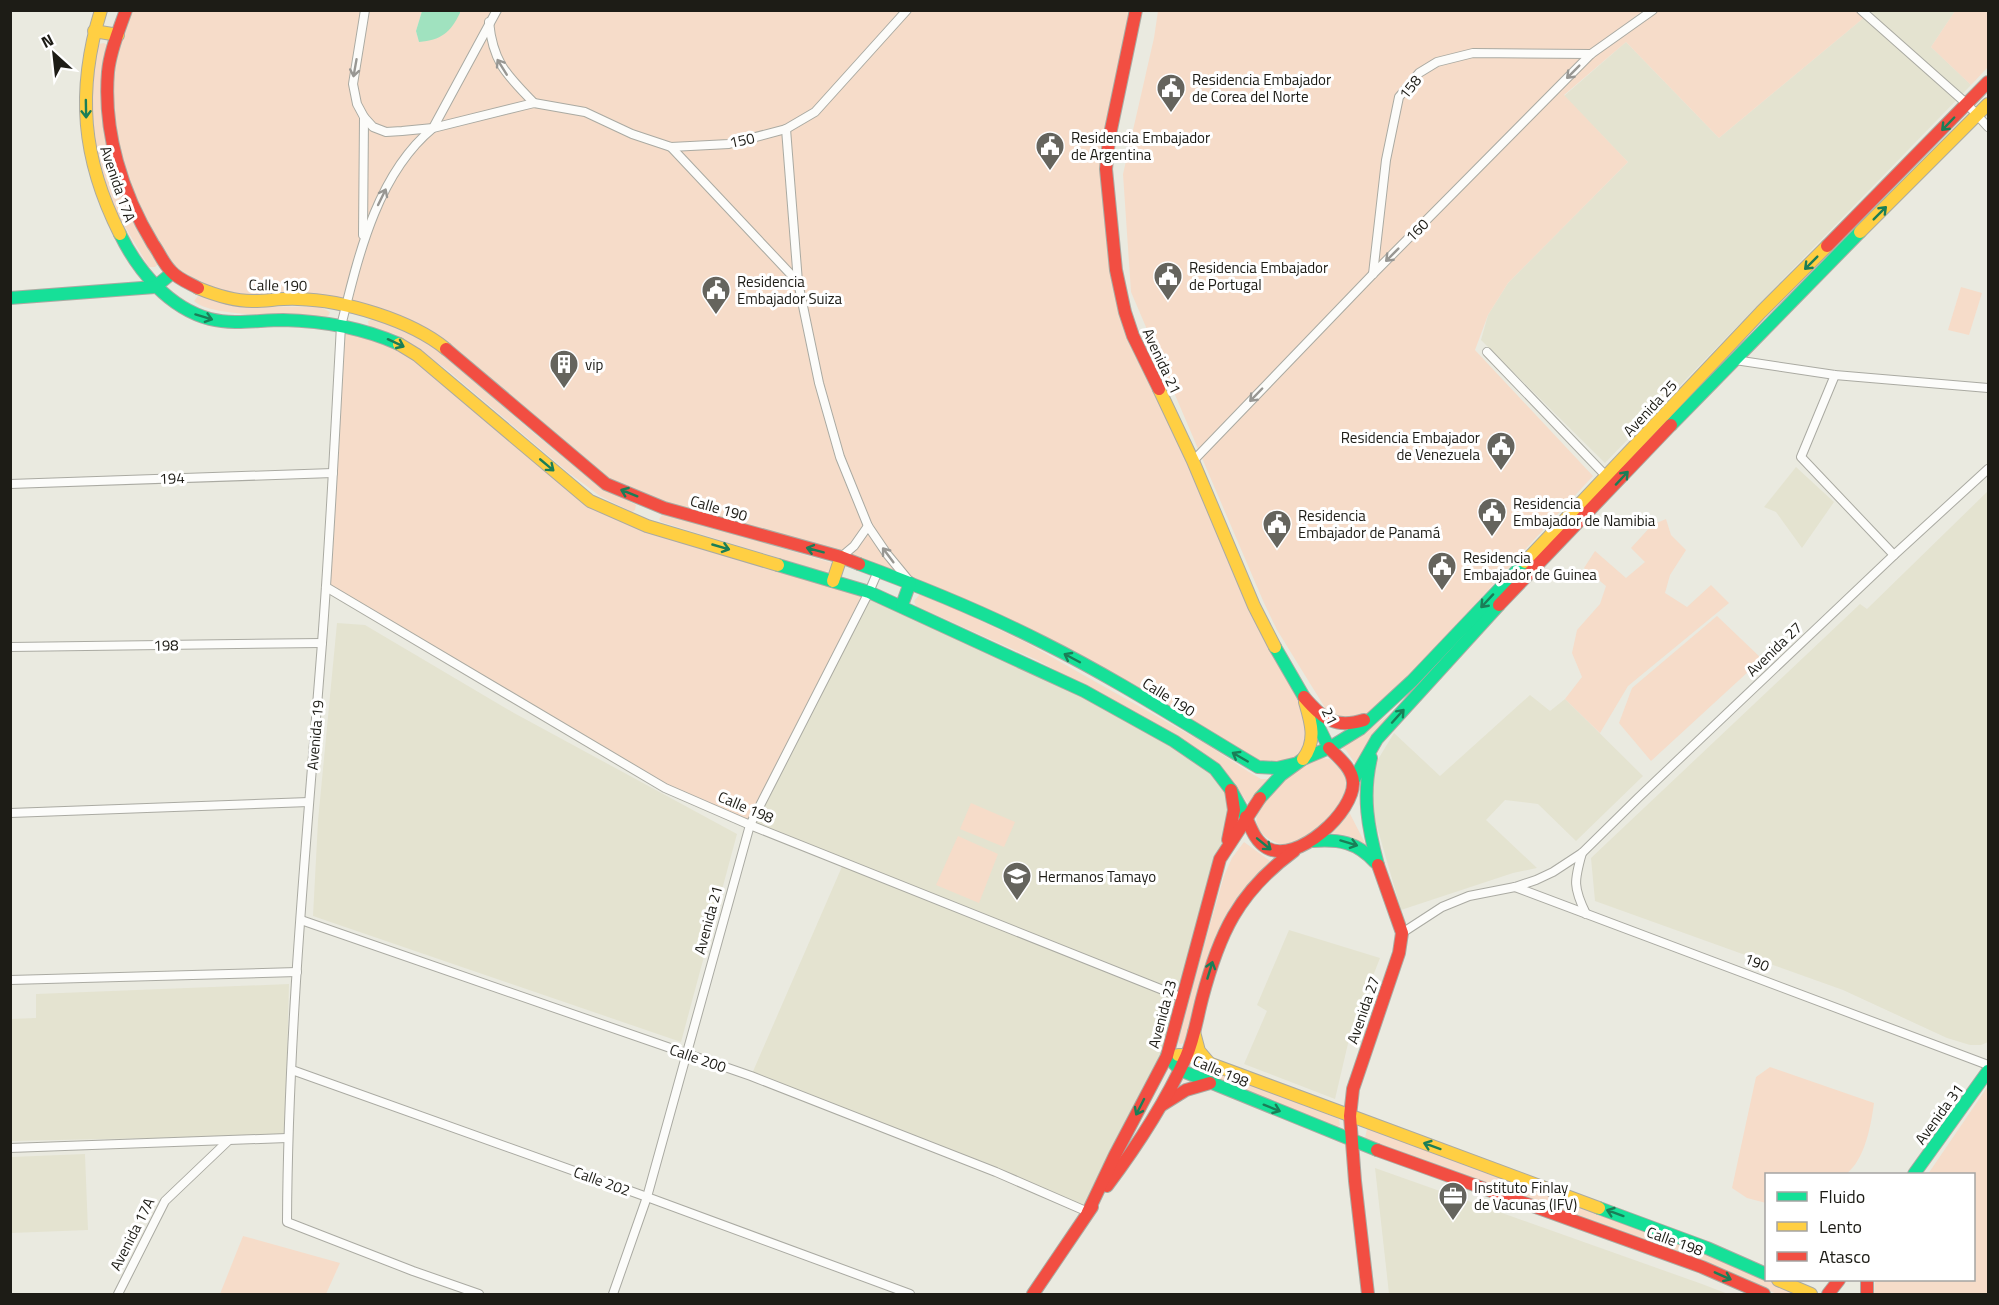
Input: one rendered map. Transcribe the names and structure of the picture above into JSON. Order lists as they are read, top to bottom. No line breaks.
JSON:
{"streets":{"main road":["Avenida 17A","Calle 190","Avenida 21","Avenida 25","Avenida 27","21","Calle 198","Avenida 23","Avenida 31"],"street":["158","150","160","194","198","Avenida 19","190","Calle 200","Calle 202"]},"crossings":[["158","160"],["Avenida 17A","Calle 190"],["160","Avenida 21"],["Calle 190","Avenida 21"],["Calle 190","Avenida 25"],["Calle 190","21"],["Calle 190","Avenida 19"],["Calle 190","Avenida 23"],["Avenida 21","21"],["Avenida 21","Calle 198"],["Avenida 21","Calle 200"],["Avenida 21","Calle 202"],["Avenida 25","21"],["Avenida 25","Avenida 23"],["194","Avenida 19"],["198","Avenida 19"],["Avenida 27","Calle 198"],["Avenida 27","190"],["21","Avenida 23"],["Avenida 19","Calle 198"],["Avenida 19","Calle 200"],["Avenida 19","Calle 202"],["Calle 198","Avenida 23"],["Avenida 23","Calle 200"]],"one_way":["160"],"places":{"public building":["Residencia Embajador de Corea del Norte","Residencia Embajador de Argentina","Residencia Embajador de Portugal","Residencia Embajador Suiza","Residencia Embajador de Venezuela","Residencia Embajador de Namibia","Residencia Embajador de Panamá","Residencia Embajador de Guinea"],"building":["vip"],"school or university":["Hermanos Tamayo"],"office":["Instituto Finlay de Vacunas (IFV)"]},"legend":["Fluido","Lento","Atasco"],"north":"top left"}
